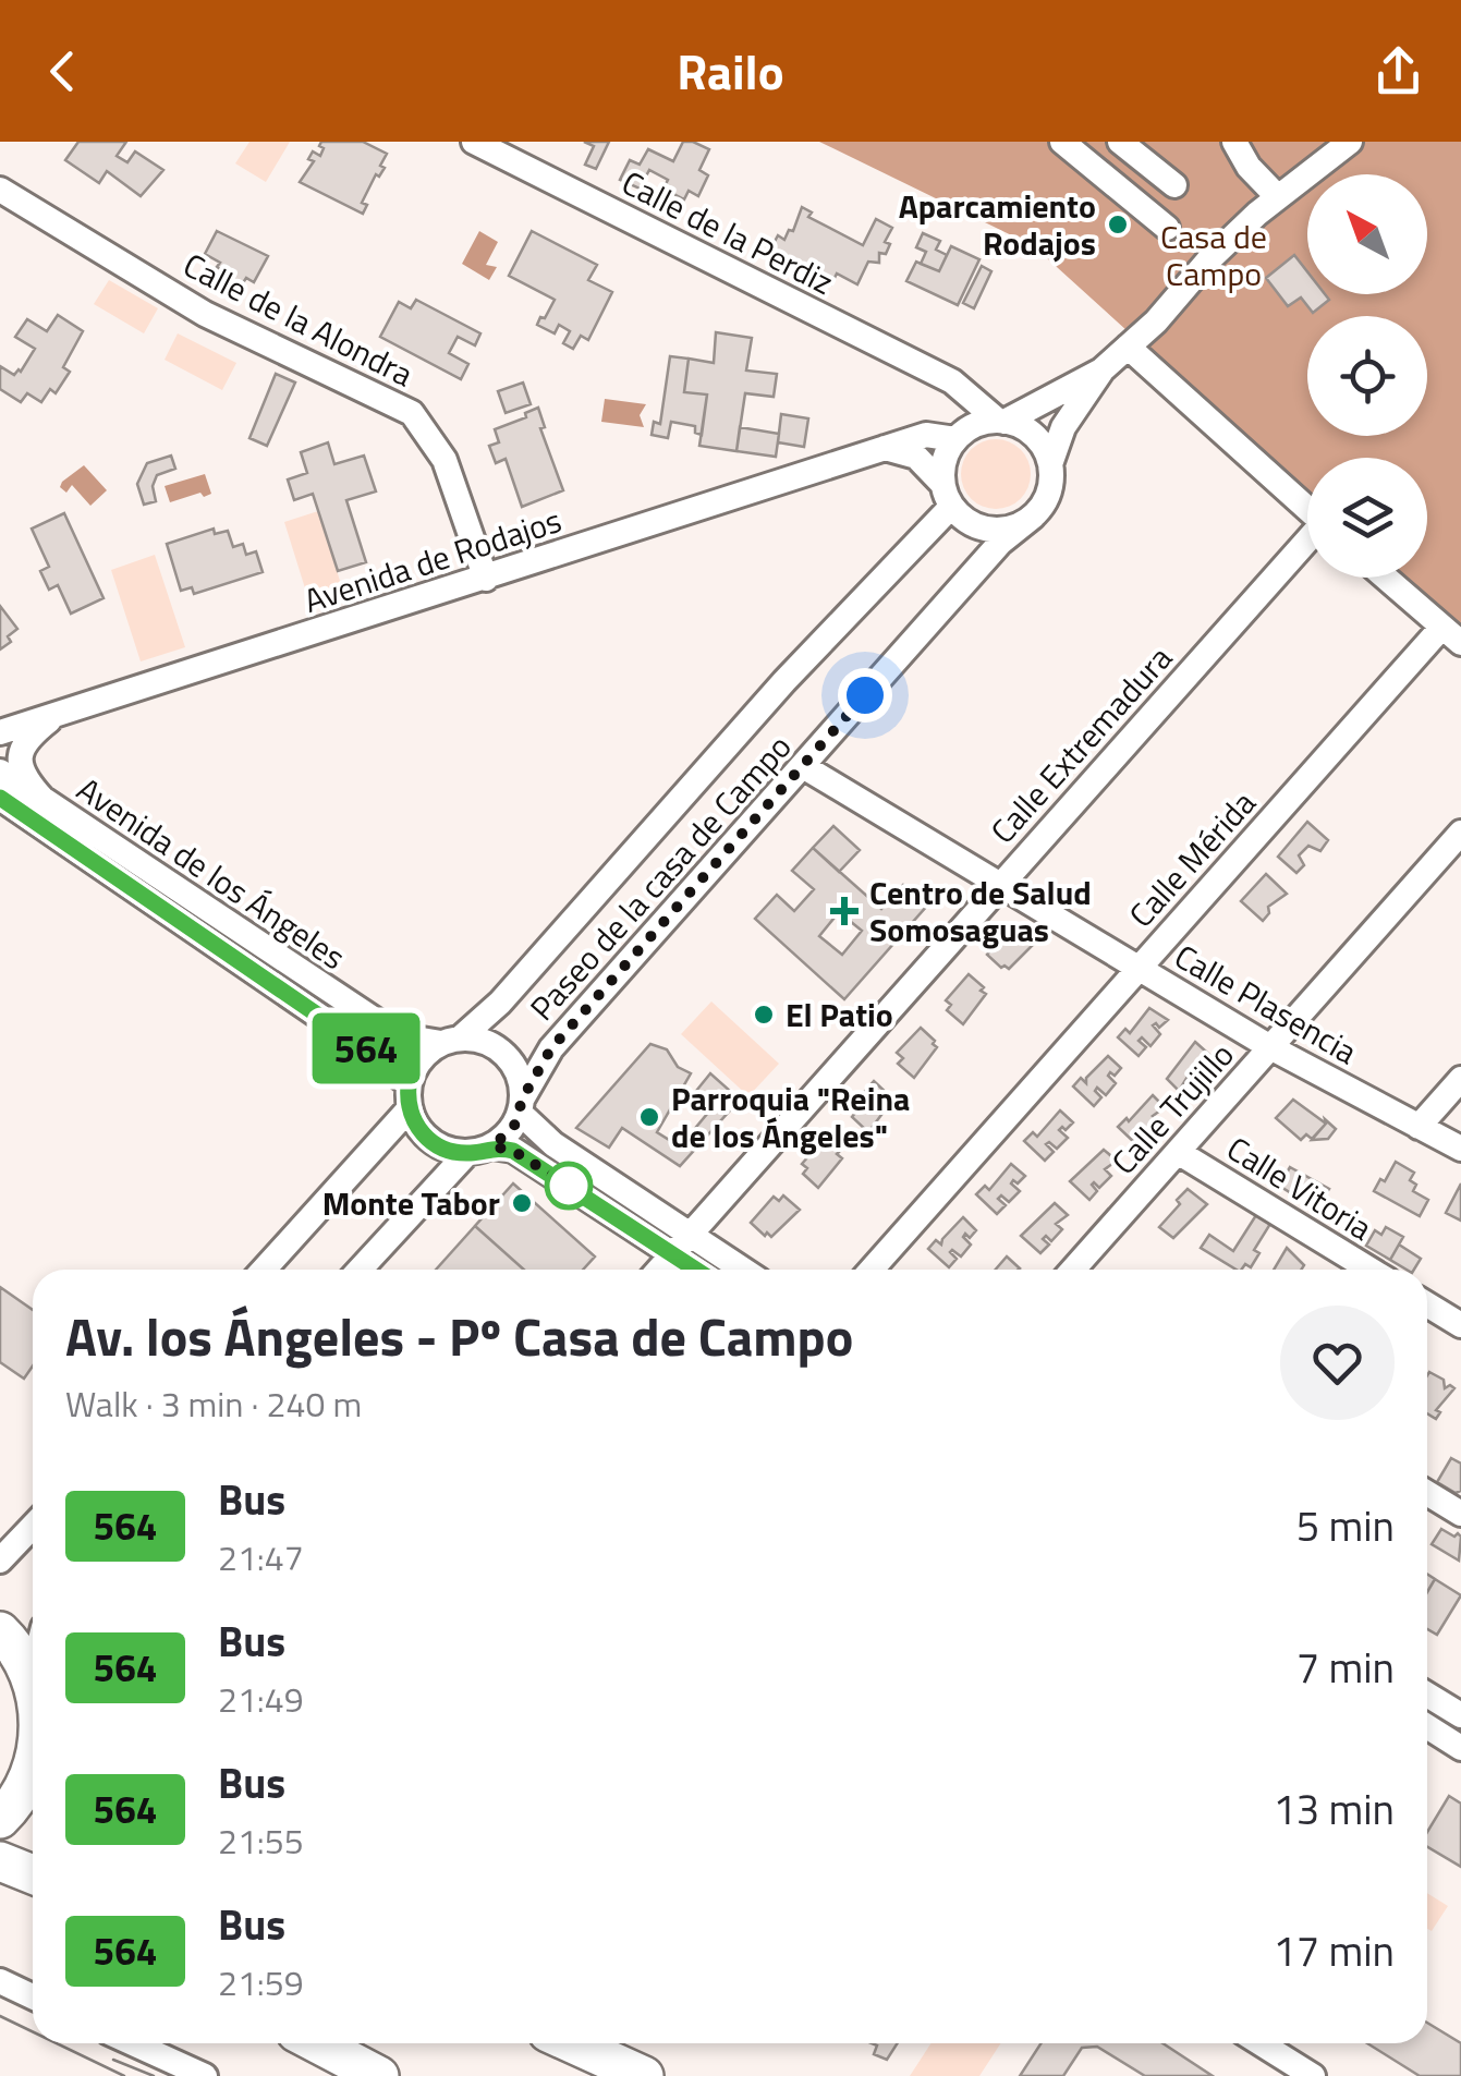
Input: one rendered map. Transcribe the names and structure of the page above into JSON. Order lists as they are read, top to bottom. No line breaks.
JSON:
{"streets":{"street":["Calle de la Perdiz","Calle de la Alondra","Avenida de Rodajos","Calle Extremadura","Calle Mérida","Avenida de los Ángeles","Paseo de la casa de Campo","Calle Plasencia","Calle Trujillo","Calle Vitoria"]},"crossings":[["Calle de la Perdiz","Avenida de Rodajos"],["Calle de la Perdiz","Paseo de la casa de Campo"],["Calle de la Alondra","Avenida de Rodajos"],["Avenida de Rodajos","Avenida de los Ángeles"],["Avenida de Rodajos","Paseo de la casa de Campo"],["Calle Extremadura","Calle Plasencia"],["Calle Mérida","Calle Plasencia"],["Avenida de los Ángeles","Paseo de la casa de Campo"],["Paseo de la casa de Campo","Calle Plasencia"],["Calle Plasencia","Calle Trujillo"],["Calle Trujillo","Calle Vitoria"]],"parks":["Casa de Campo"],"places":{"other":["Aparcamiento Rodajos","El Patio","Parroquia \"Reina de los Ángeles\"","Monte Tabor"],"health":["Centro de Salud Somosaguas"]},"lines":["bus line 564"],"north":"top left","page":{"header":"Railo","on_map":"564","heading":["Av. los Ángeles - Pº Casa de Campo","Walk · 3 min · 240 m"],"list":[{"mark":"564","name":"Bus","note":"21:47","value":"5 min"},{"mark":"564","name":"Bus","note":"21:49","value":"7 min"},{"mark":"564","name":"Bus","note":"21:55","value":"13 min"},{"mark":"564","name":"Bus","note":"21:59","value":"17 min"}]}}
